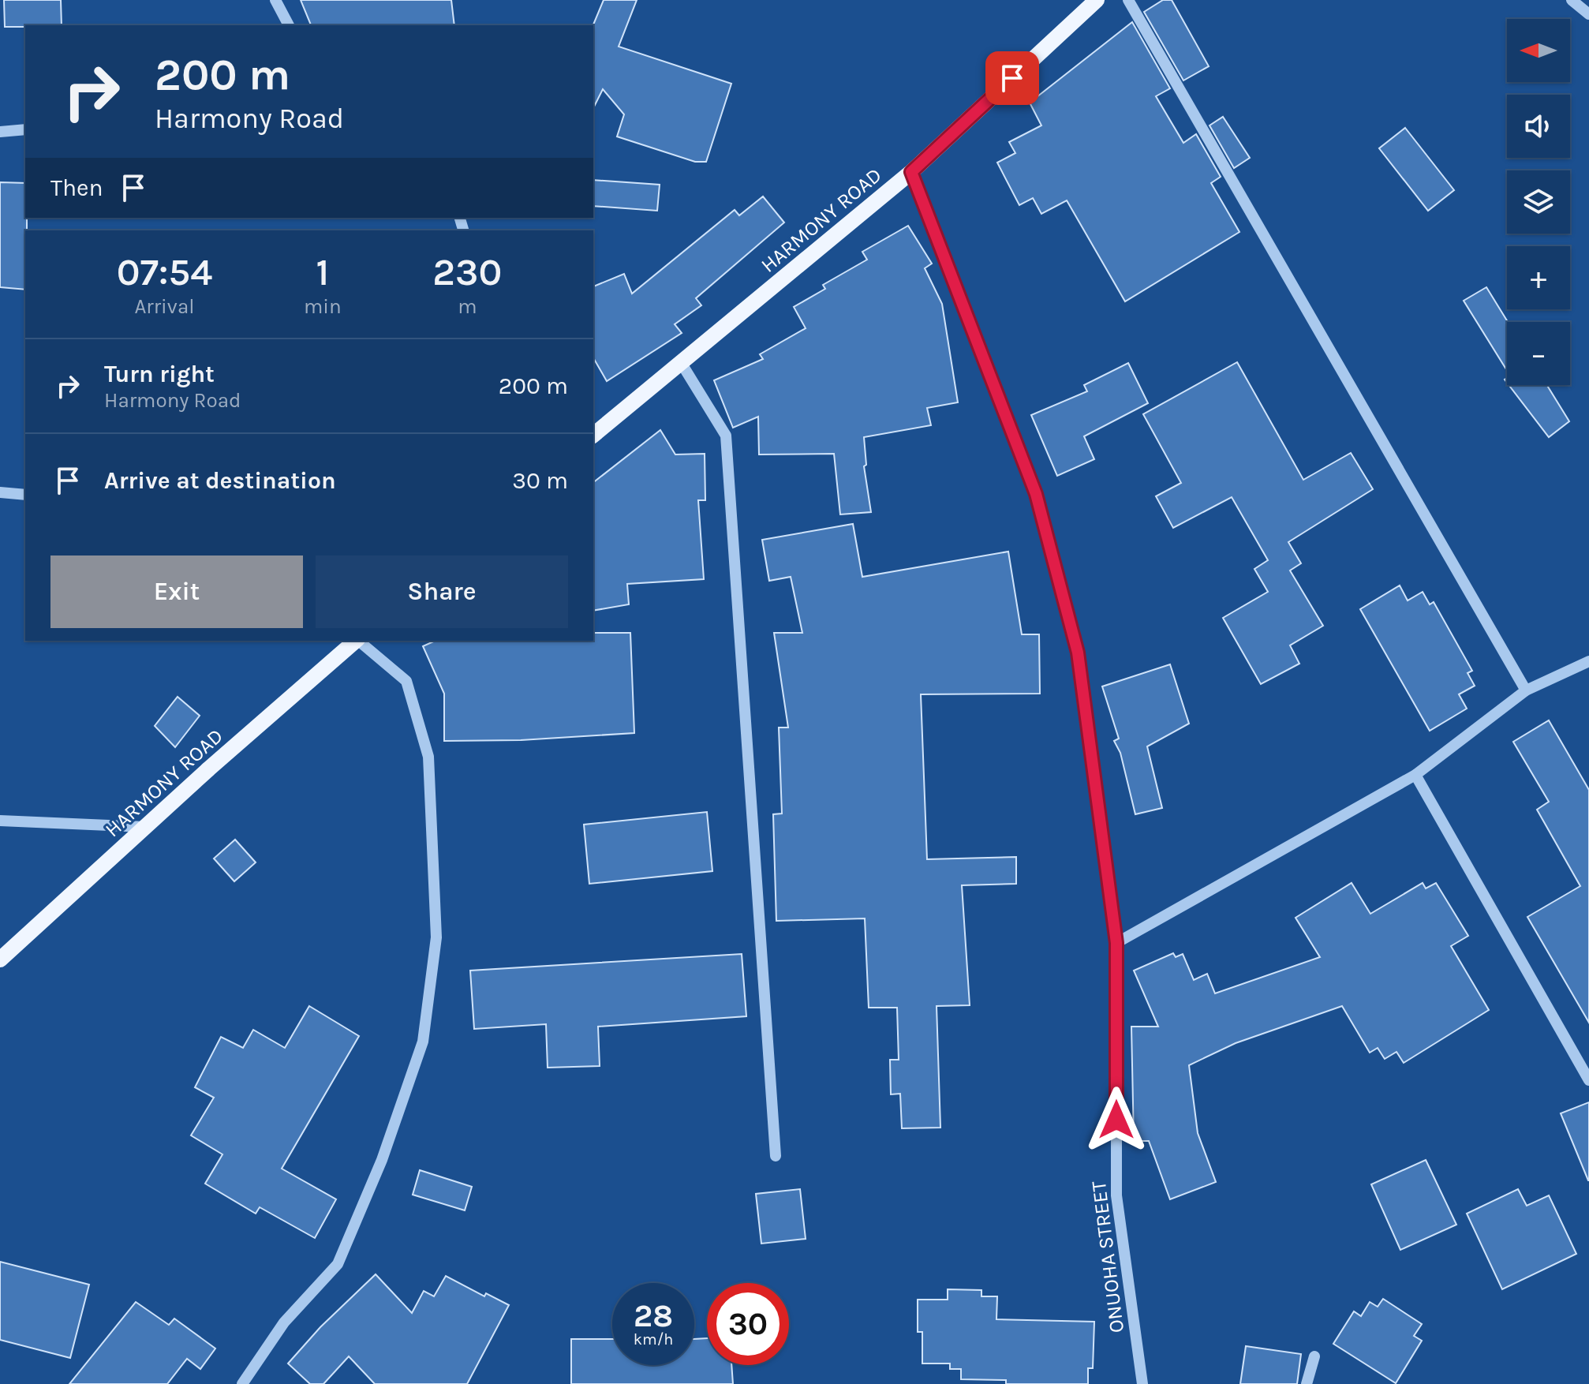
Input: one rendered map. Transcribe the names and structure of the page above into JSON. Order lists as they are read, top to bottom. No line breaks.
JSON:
{"streets":{"main road":["HARMONY ROAD"],"street":["ONUOHA STREET"]},"crossings":[["HARMONY ROAD","ONUOHA STREET"]],"north":"left","page":{"map_buttons":["+","−"],"turn":["200 m","Harmony Road"],"then":"Then","eta":["07:54","Arrival","1","min","230","m"],"list":[{"name":"Turn right","note":"Harmony Road","value":"200 m"},{"name":"Arrive at destination","value":"30 m"}],"buttons":["Exit","Share"],"speed":"28 km/h","limit":"30"}}
